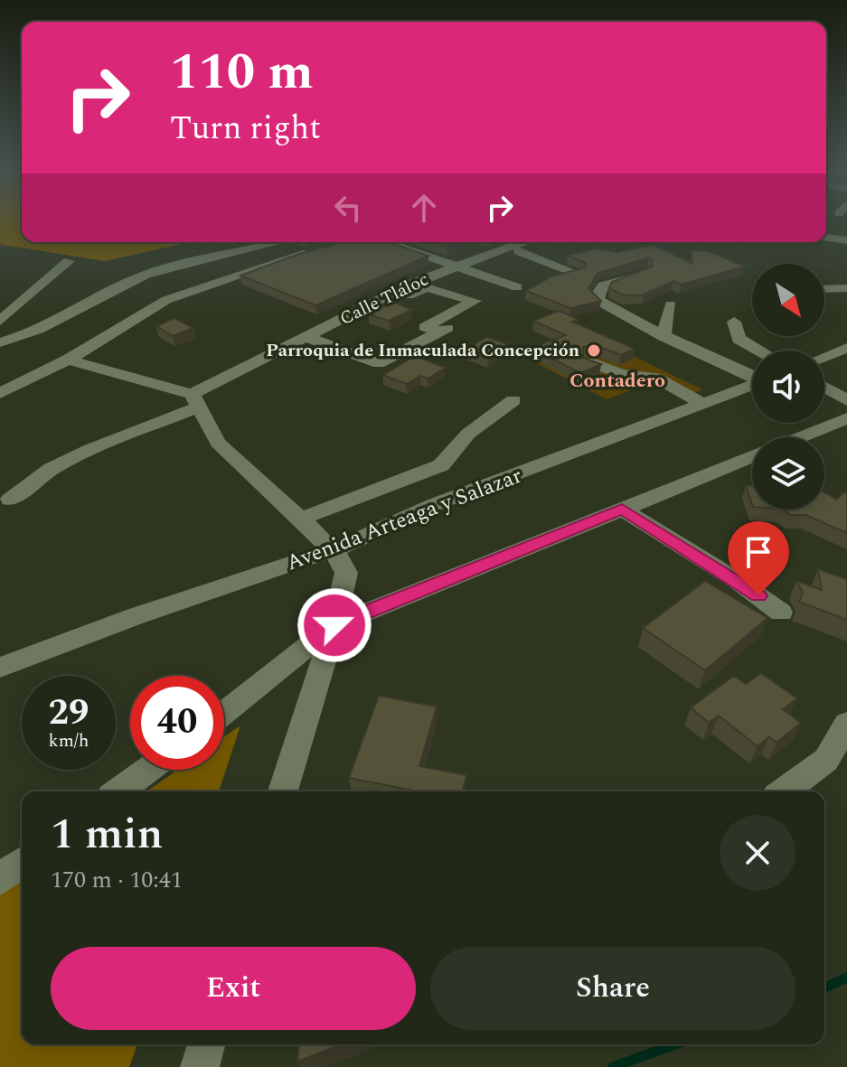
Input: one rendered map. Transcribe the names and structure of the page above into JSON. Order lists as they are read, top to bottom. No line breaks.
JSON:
{"streets":{"street":["Calle Tláloc","Avenida Arteaga y Salazar"]},"districts":["Contadero"],"places":["Parroquia de Inmaculada Concepción"],"north":"bottom right","page":{"turn":["110 m","Turn right"],"speed":"29 km/h","limit":"40","heading":["1 min","170 m · 10:41"],"buttons":["Exit","Share"]}}
